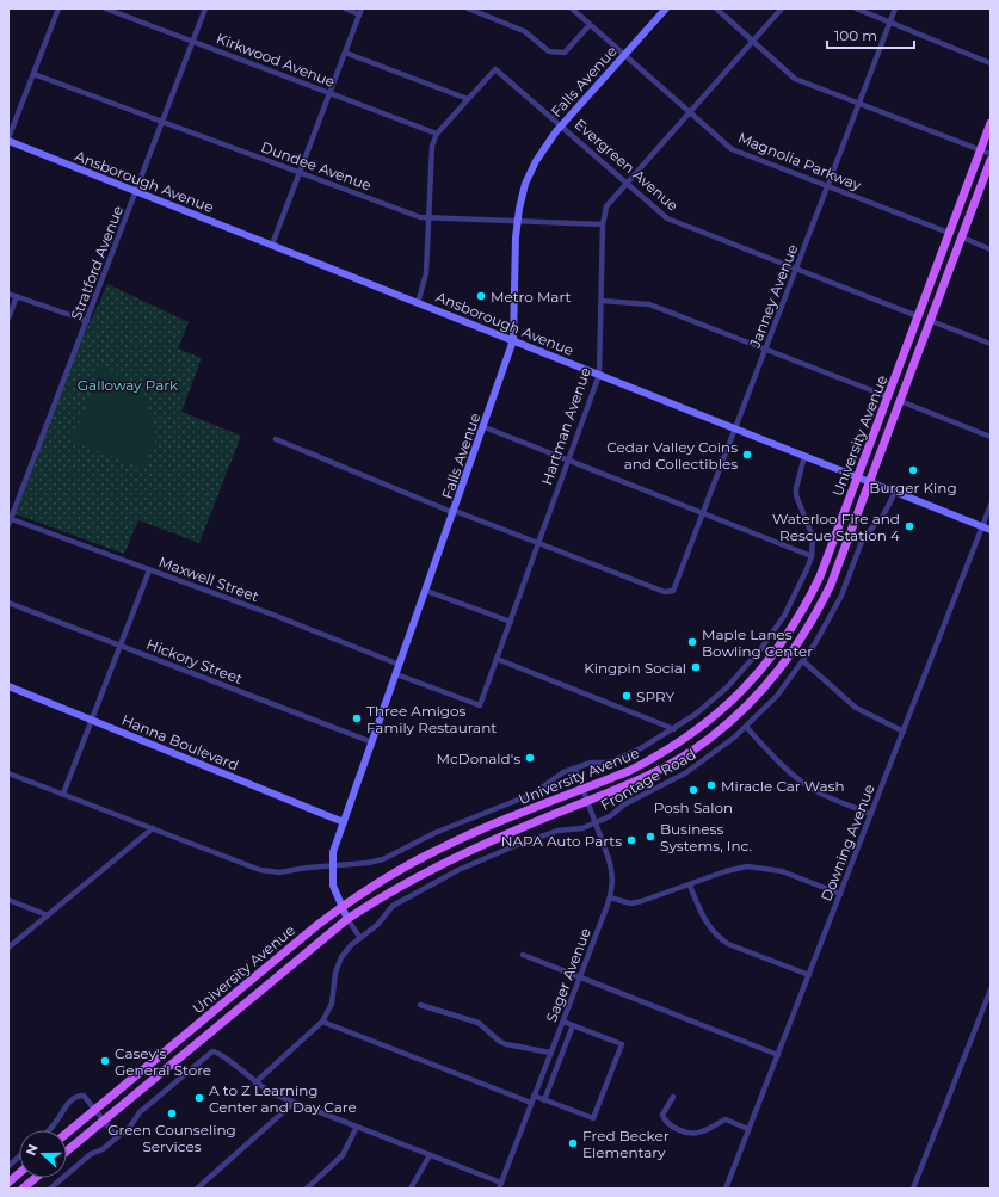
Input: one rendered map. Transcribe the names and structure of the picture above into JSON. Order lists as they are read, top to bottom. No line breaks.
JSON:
{"streets":{"main road":["University Avenue"],"street":["Kirkwood Avenue","Falls Avenue","Magnolia Parkway","Evergreen Avenue","Dundee Avenue","Ansborough Avenue","Stratford Avenue","Janney Avenue","Hartman Avenue","Maxwell Street","Hickory Street","Hanna Boulevard","Frontage Road","Downing Avenue","Sager Avenue"]},"crossings":[["Kirkwood Avenue","Stratford Avenue"],["Falls Avenue","Magnolia Parkway"],["Falls Avenue","Evergreen Avenue"],["Falls Avenue","Dundee Avenue"],["Falls Avenue","Ansborough Avenue"],["Falls Avenue","Hartman Avenue"],["Falls Avenue","University Avenue"],["Falls Avenue","Maxwell Street"],["Falls Avenue","Hickory Street"],["Falls Avenue","Hanna Boulevard"],["Falls Avenue","Frontage Road"],["Magnolia Parkway","Janney Avenue"],["Magnolia Parkway","Hartman Avenue"],["Magnolia Parkway","University Avenue"],["Evergreen Avenue","Janney Avenue"],["Evergreen Avenue","Hartman Avenue"],["Evergreen Avenue","University Avenue"],["Dundee Avenue","Stratford Avenue"],["Dundee Avenue","Hartman Avenue"],["Ansborough Avenue","Stratford Avenue"],["Ansborough Avenue","Janney Avenue"],["Ansborough Avenue","Hartman Avenue"],["Ansborough Avenue","University Avenue"],["Ansborough Avenue","Frontage Road"],["Ansborough Avenue","Downing Avenue"],["Stratford Avenue","Maxwell Street"],["Janney Avenue","Hartman Avenue"],["University Avenue","Sager Avenue"],["Frontage Road","Sager Avenue"]],"parks":["Galloway Park"],"places":["Metro Mart","Cedar Valley Coins and Collectibles","Burger King","Waterloo Fire and Rescue Station 4","Maple Lanes Bowling Center","Kingpin Social","SPRY","Three Amigos Family Restaurant","McDonald's","Miracle Car Wash","Posh Salon","Business Systems, Inc.","NAPA Auto Parts","Casey's General Store","A to Z Learning Center and Day Care","Green Counseling Services","Fred Becker Elementary"],"scale_bar":"100 m","north":"left"}
